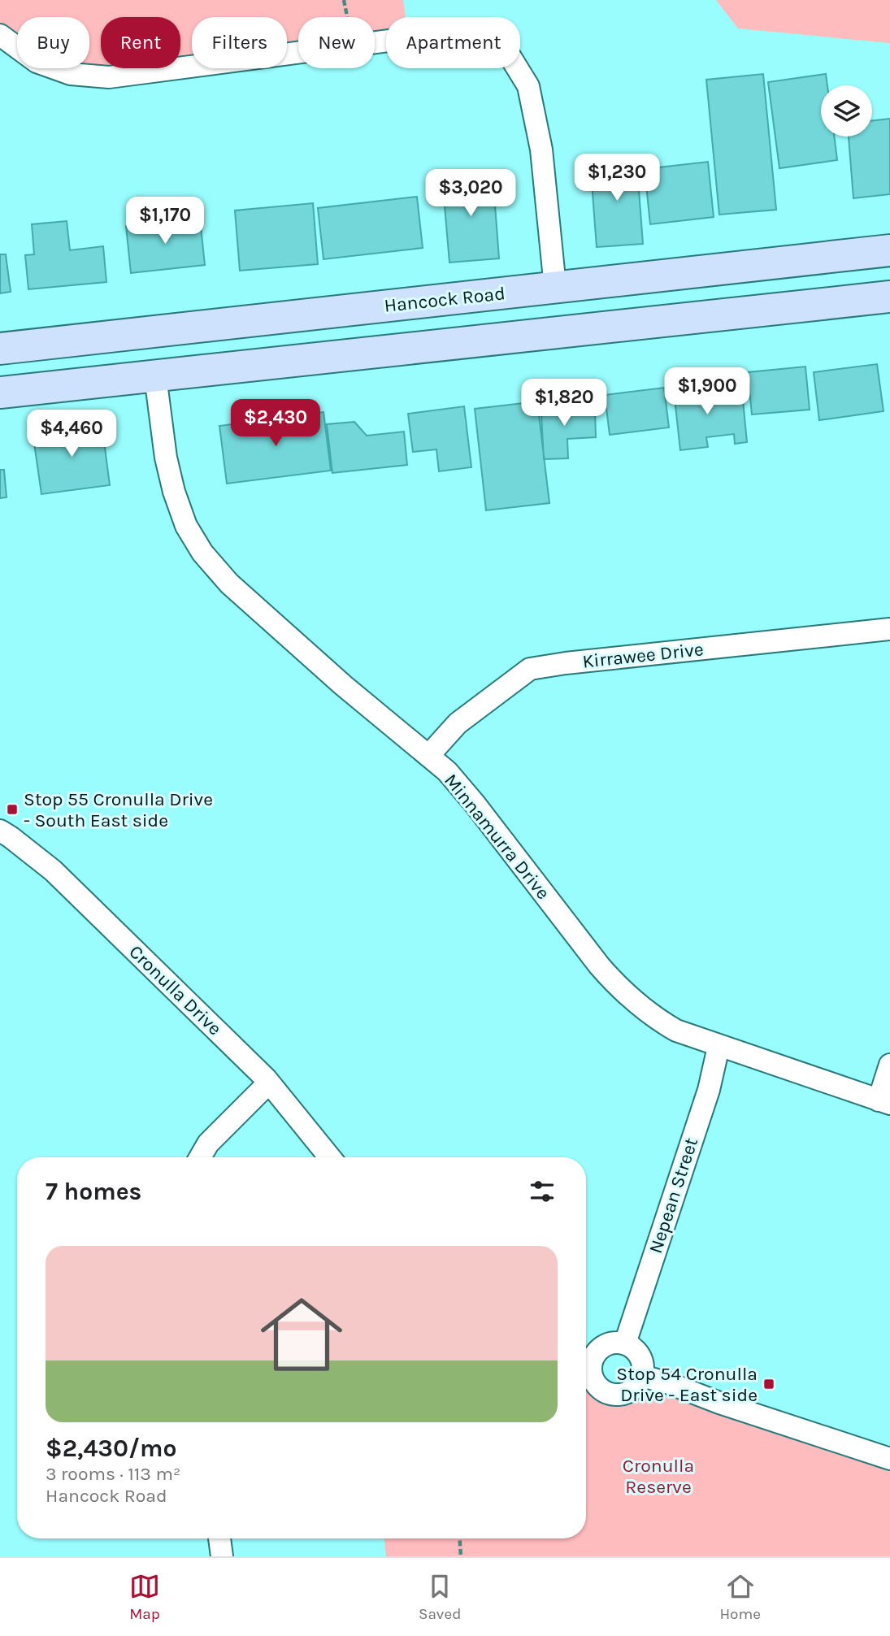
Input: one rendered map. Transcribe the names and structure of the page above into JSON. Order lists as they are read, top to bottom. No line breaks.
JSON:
{"streets":{"main road":["Hancock Road"],"street":["Kirrawee Drive","Minnamurra Drive","Cronulla Drive","Nepean Street"]},"crossings":[["Kirrawee Drive","Minnamurra Drive"],["Minnamurra Drive","Nepean Street"]],"parks":["Cronulla Reserve"],"places":{"transit":["Stop 55 Cronulla Drive - South East side","Stop 54 Cronulla Drive - East side"]},"page":{"chip":["Buy","Rent","Filters","New","Apartment"],"price":["$1,230","$3,020","$1,170","$1,900","$1,820","$2,430","$4,460"],"heading":"7 homes","list":[{"name":"$2,430/mo","note":"3 rooms · 113 m² · Hancock Road"}],"tabs":["Map","Saved","Home"]}}
